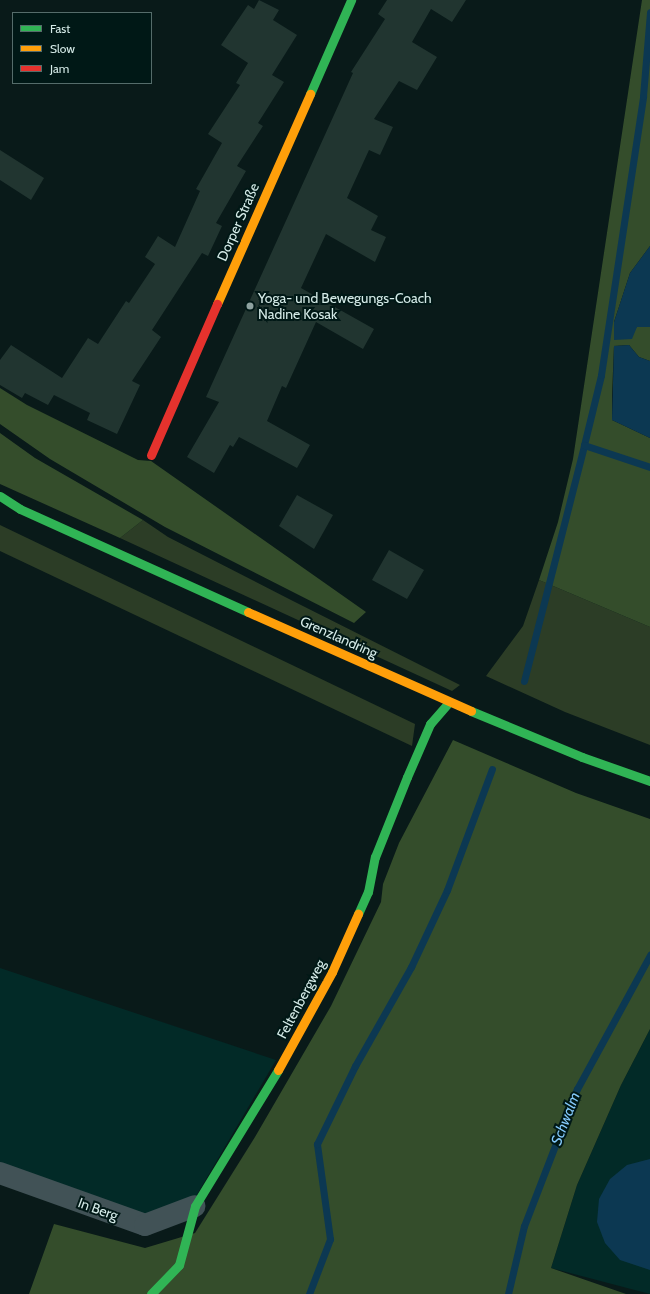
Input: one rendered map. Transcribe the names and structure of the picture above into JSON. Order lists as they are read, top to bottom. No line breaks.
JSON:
{"streets":{"street":["Dorper Straße","Grenzlandring","Feltenbergweg","In Berg"]},"crossings":[["Grenzlandring","Feltenbergweg"],["Feltenbergweg","In Berg"]],"water":["Schwalm"],"places":["Yoga- und Bewegungs-Coach Nadine Kosak"],"legend":["Fast","Slow","Jam"]}
